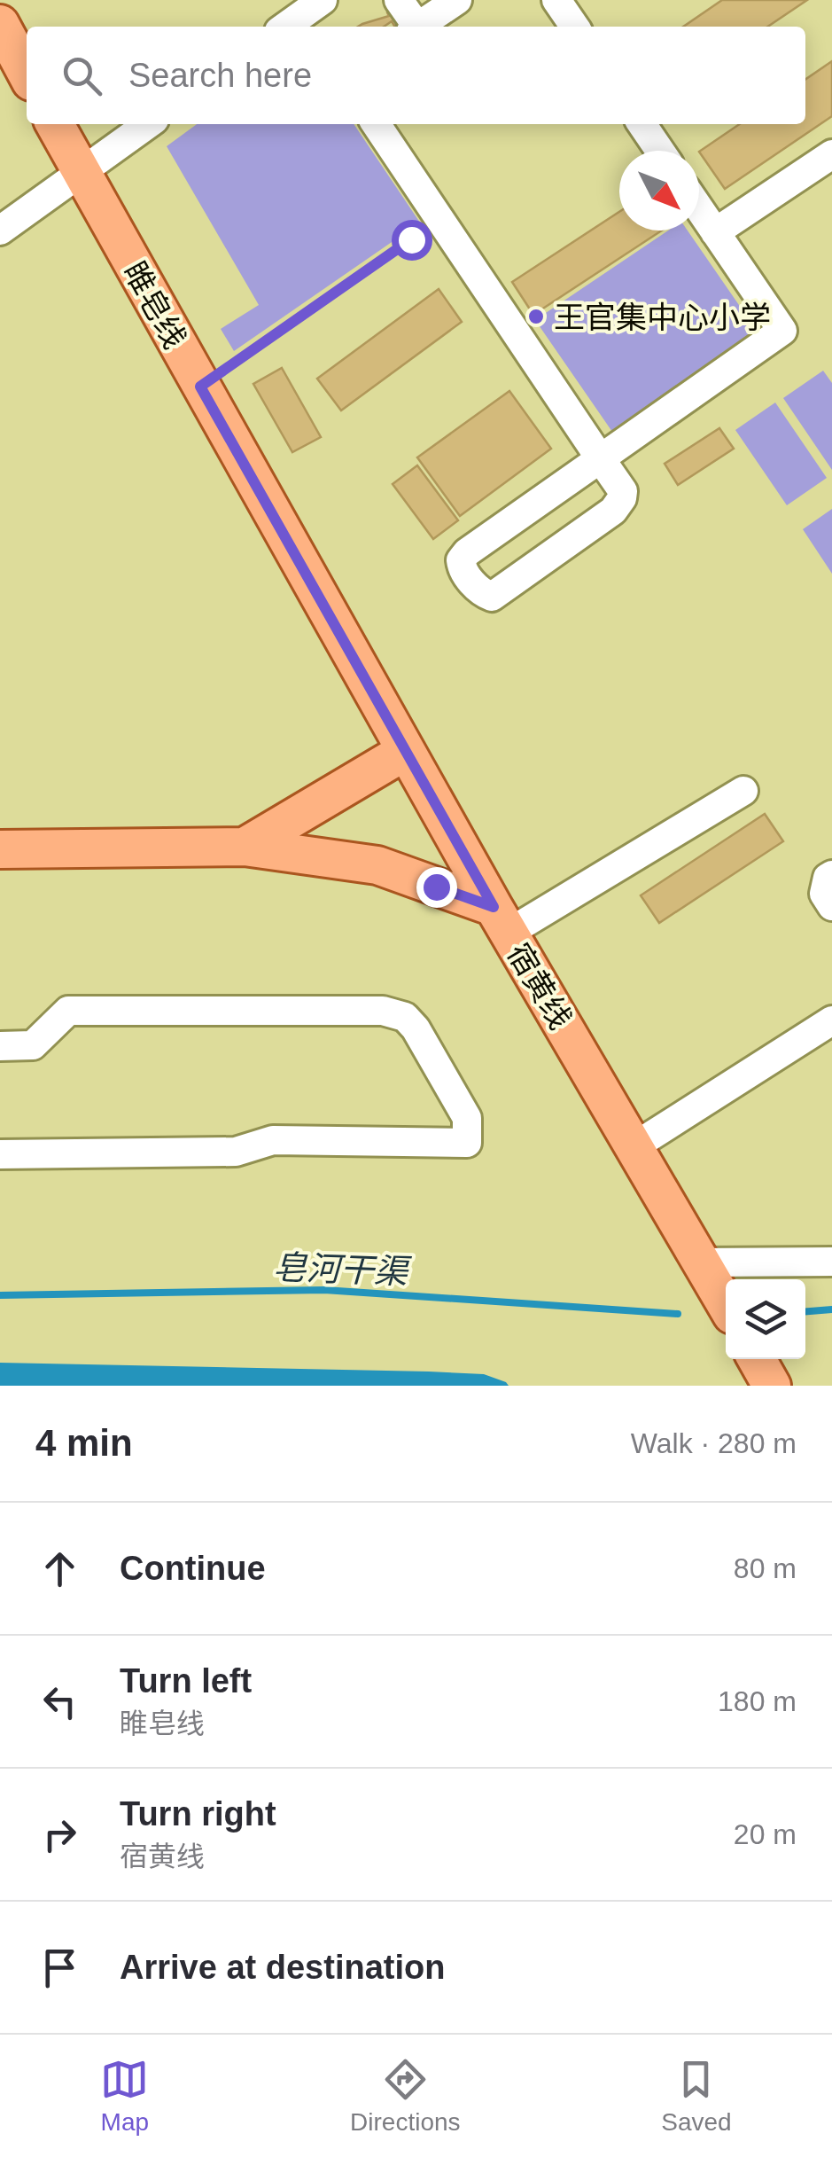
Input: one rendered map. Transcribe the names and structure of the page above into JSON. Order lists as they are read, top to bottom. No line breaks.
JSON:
{"streets":{"main road":["睢皂线","宿黄线"]},"crossings":[["睢皂线","宿黄线"]],"water":["皂河干渠"],"places":["王官集中心小学"],"north":"bottom right","page":{"search":"Search here","heading":["4 min","Walk · 280 m"],"list":[["Continue","80 m"],["Turn left","睢皂线","180 m"],["Turn right","宿黄线","20 m"],"Arrive at destination"],"nav":["Map","Directions","Saved"]}}
